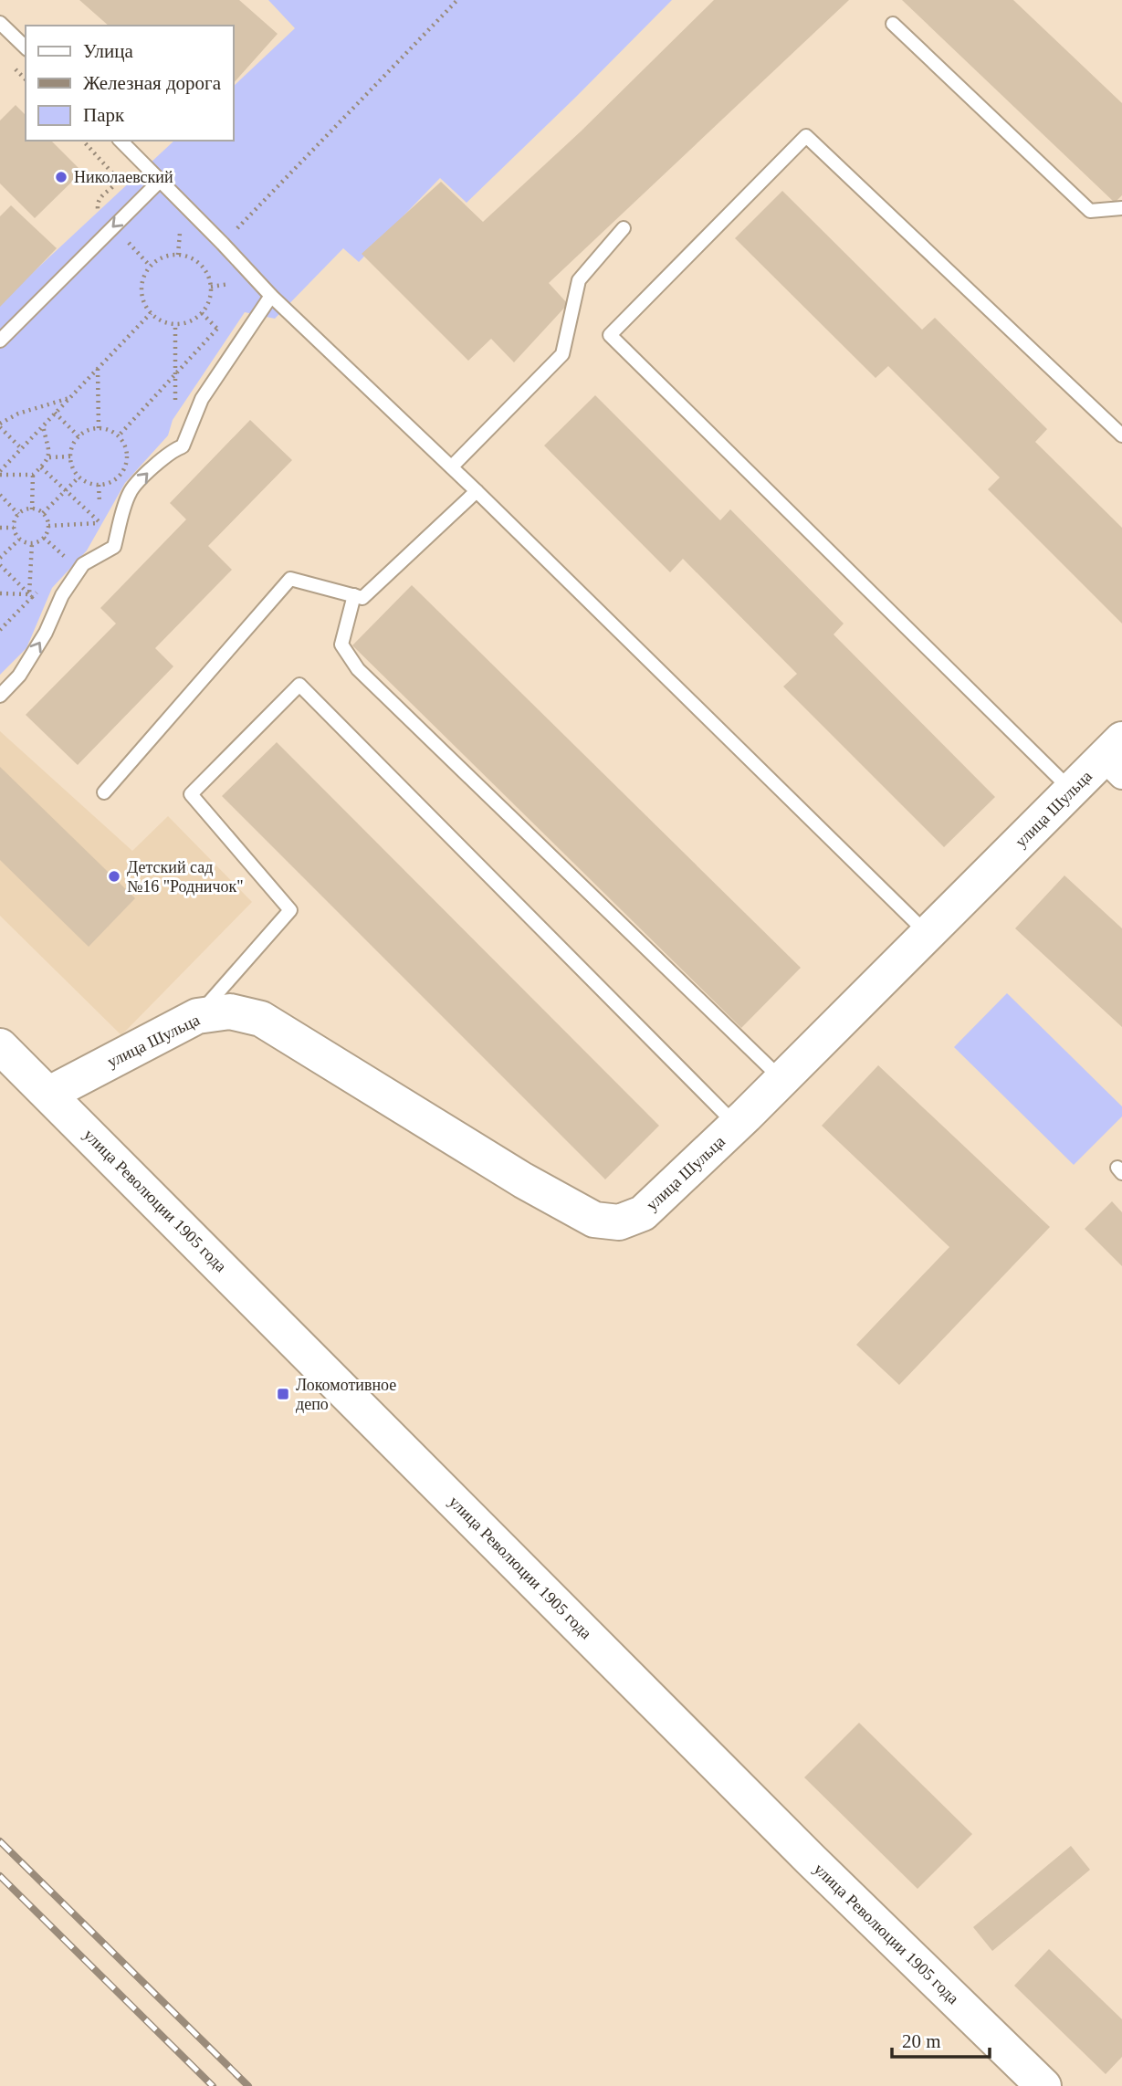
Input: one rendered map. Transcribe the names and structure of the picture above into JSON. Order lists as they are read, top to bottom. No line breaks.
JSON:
{"streets":{"main road":["улица Шульца","улица Революции 1905 года"]},"crossings":[["улица Шульца","улица Революции 1905 года"]],"places":{"other":["Николаевский","Детский сад №16 \"Родничок\""],"transit":["Локомотивное депо"]},"legend":["Улица","Железная дорога","Парк"],"scale_bar":"20 m"}
